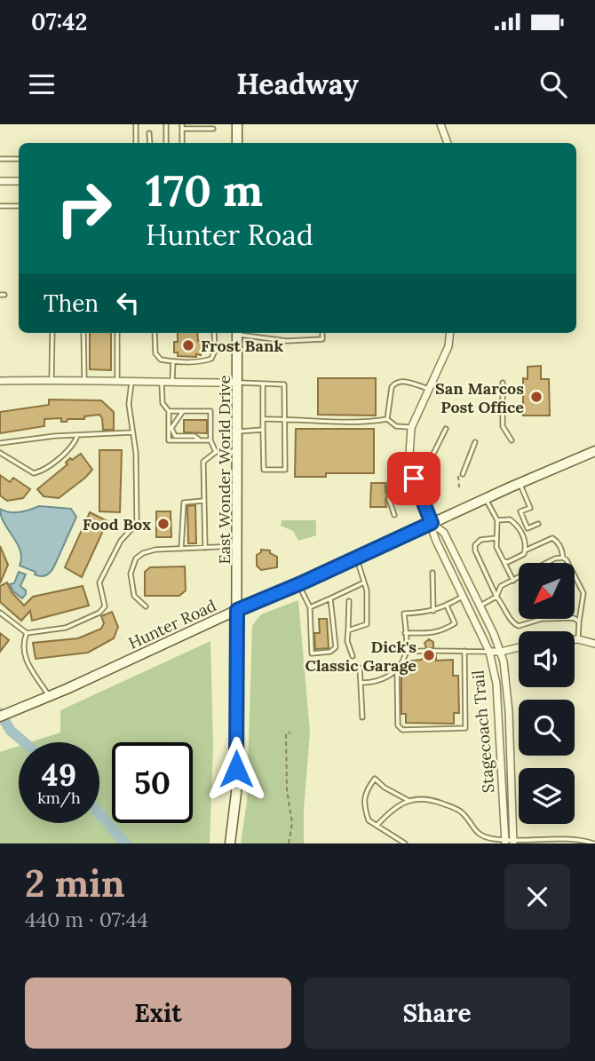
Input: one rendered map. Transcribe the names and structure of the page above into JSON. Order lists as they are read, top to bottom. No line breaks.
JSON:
{"streets":{"main road":["East Wonder World Drive","Hunter Road"],"street":["Stagecoach Trail"]},"crossings":[["East Wonder World Drive","Hunter Road"],["Hunter Road","Stagecoach Trail"]],"places":["Frost Bank","San Marcos Post Office","Food Box","Dick's Classic Garage"],"north":"bottom left","page":{"status":"07:42","header":"Headway","turn":["170 m","Hunter Road"],"then":"Then","speed":"49 km/h","limit":"50","heading":["2 min","440 m · 07:44"],"buttons":["Exit","Share"]}}
